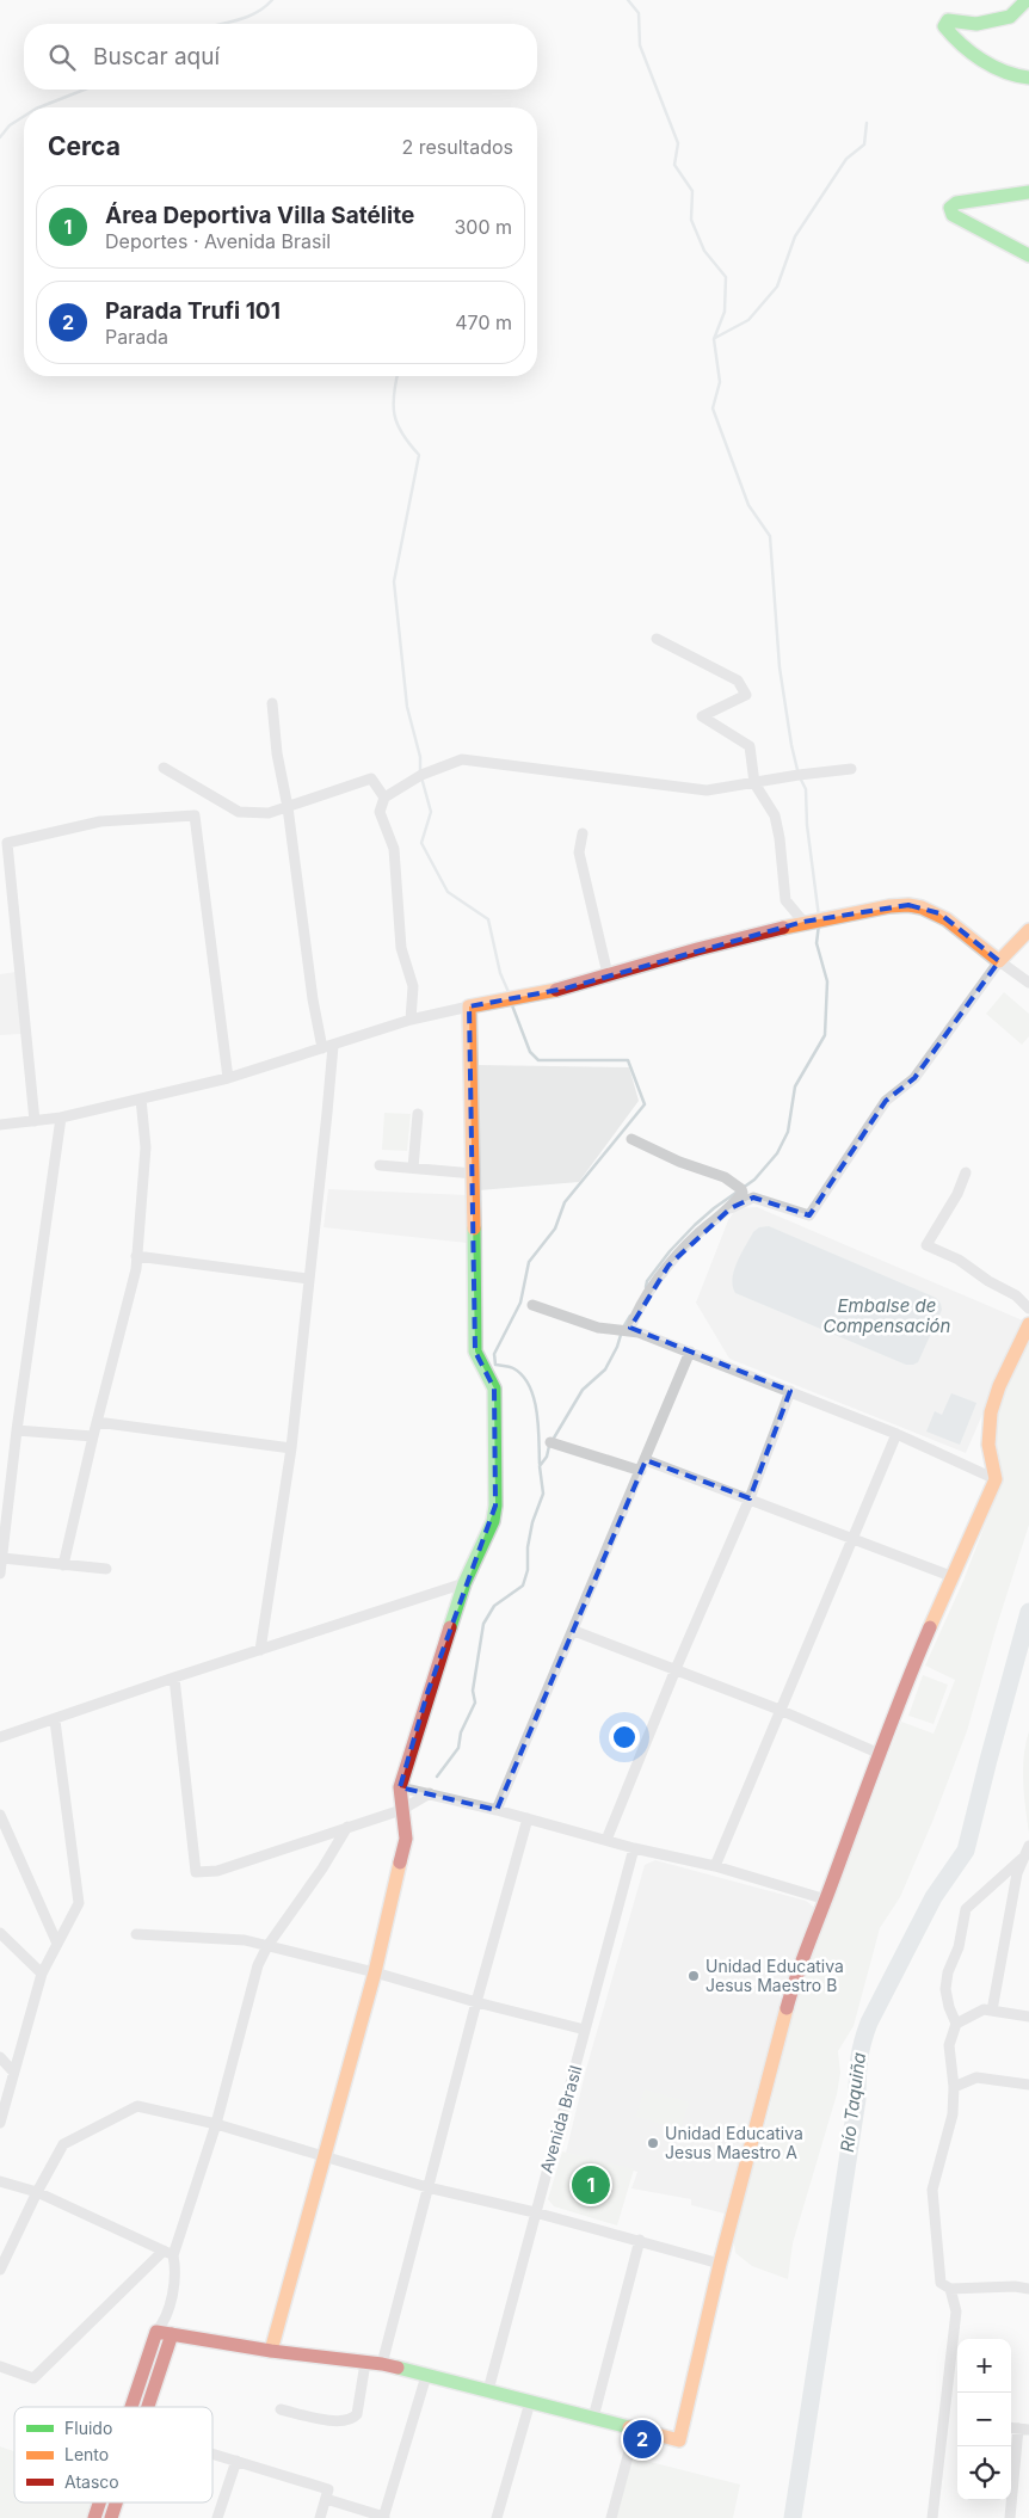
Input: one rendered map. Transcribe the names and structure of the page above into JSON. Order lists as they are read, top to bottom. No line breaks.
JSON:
{"streets":{"street":["Avenida Brasil"]},"water":["Embalse de Compensación","Río Taquiña"],"places":["Unidad Educativa Jesus Maestro B","Unidad Educativa Jesus Maestro A"],"legend":["Fluido","Lento","Atasco"],"page":{"search":"Buscar aquí","heading":["Cerca","2 resultados"],"list":[{"mark":"1","name":"Área Deportiva Villa Satélite","note":"Deportes · Avenida Brasil","value":"300 m"},{"mark":"2","name":"Parada Trufi 101","note":"Parada","value":"470 m"}],"pins":["1","2"],"map_buttons":["+","−"]}}
